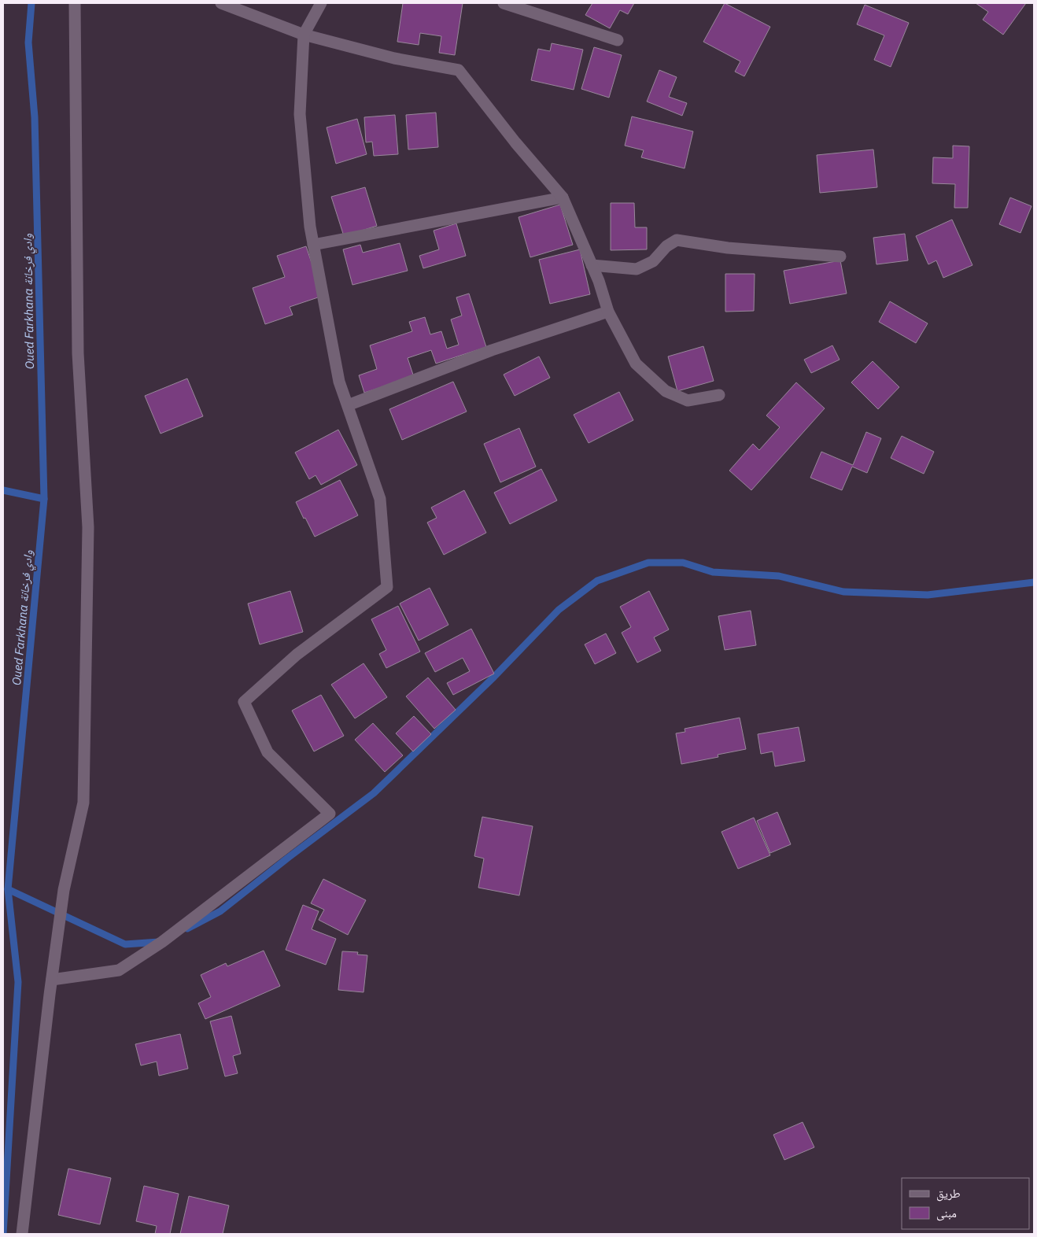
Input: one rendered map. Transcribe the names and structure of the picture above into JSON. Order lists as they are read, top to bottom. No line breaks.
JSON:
{"water":["Oued Farkhana وادي فرخانة"],"legend":["طريق","مبنى"]}
